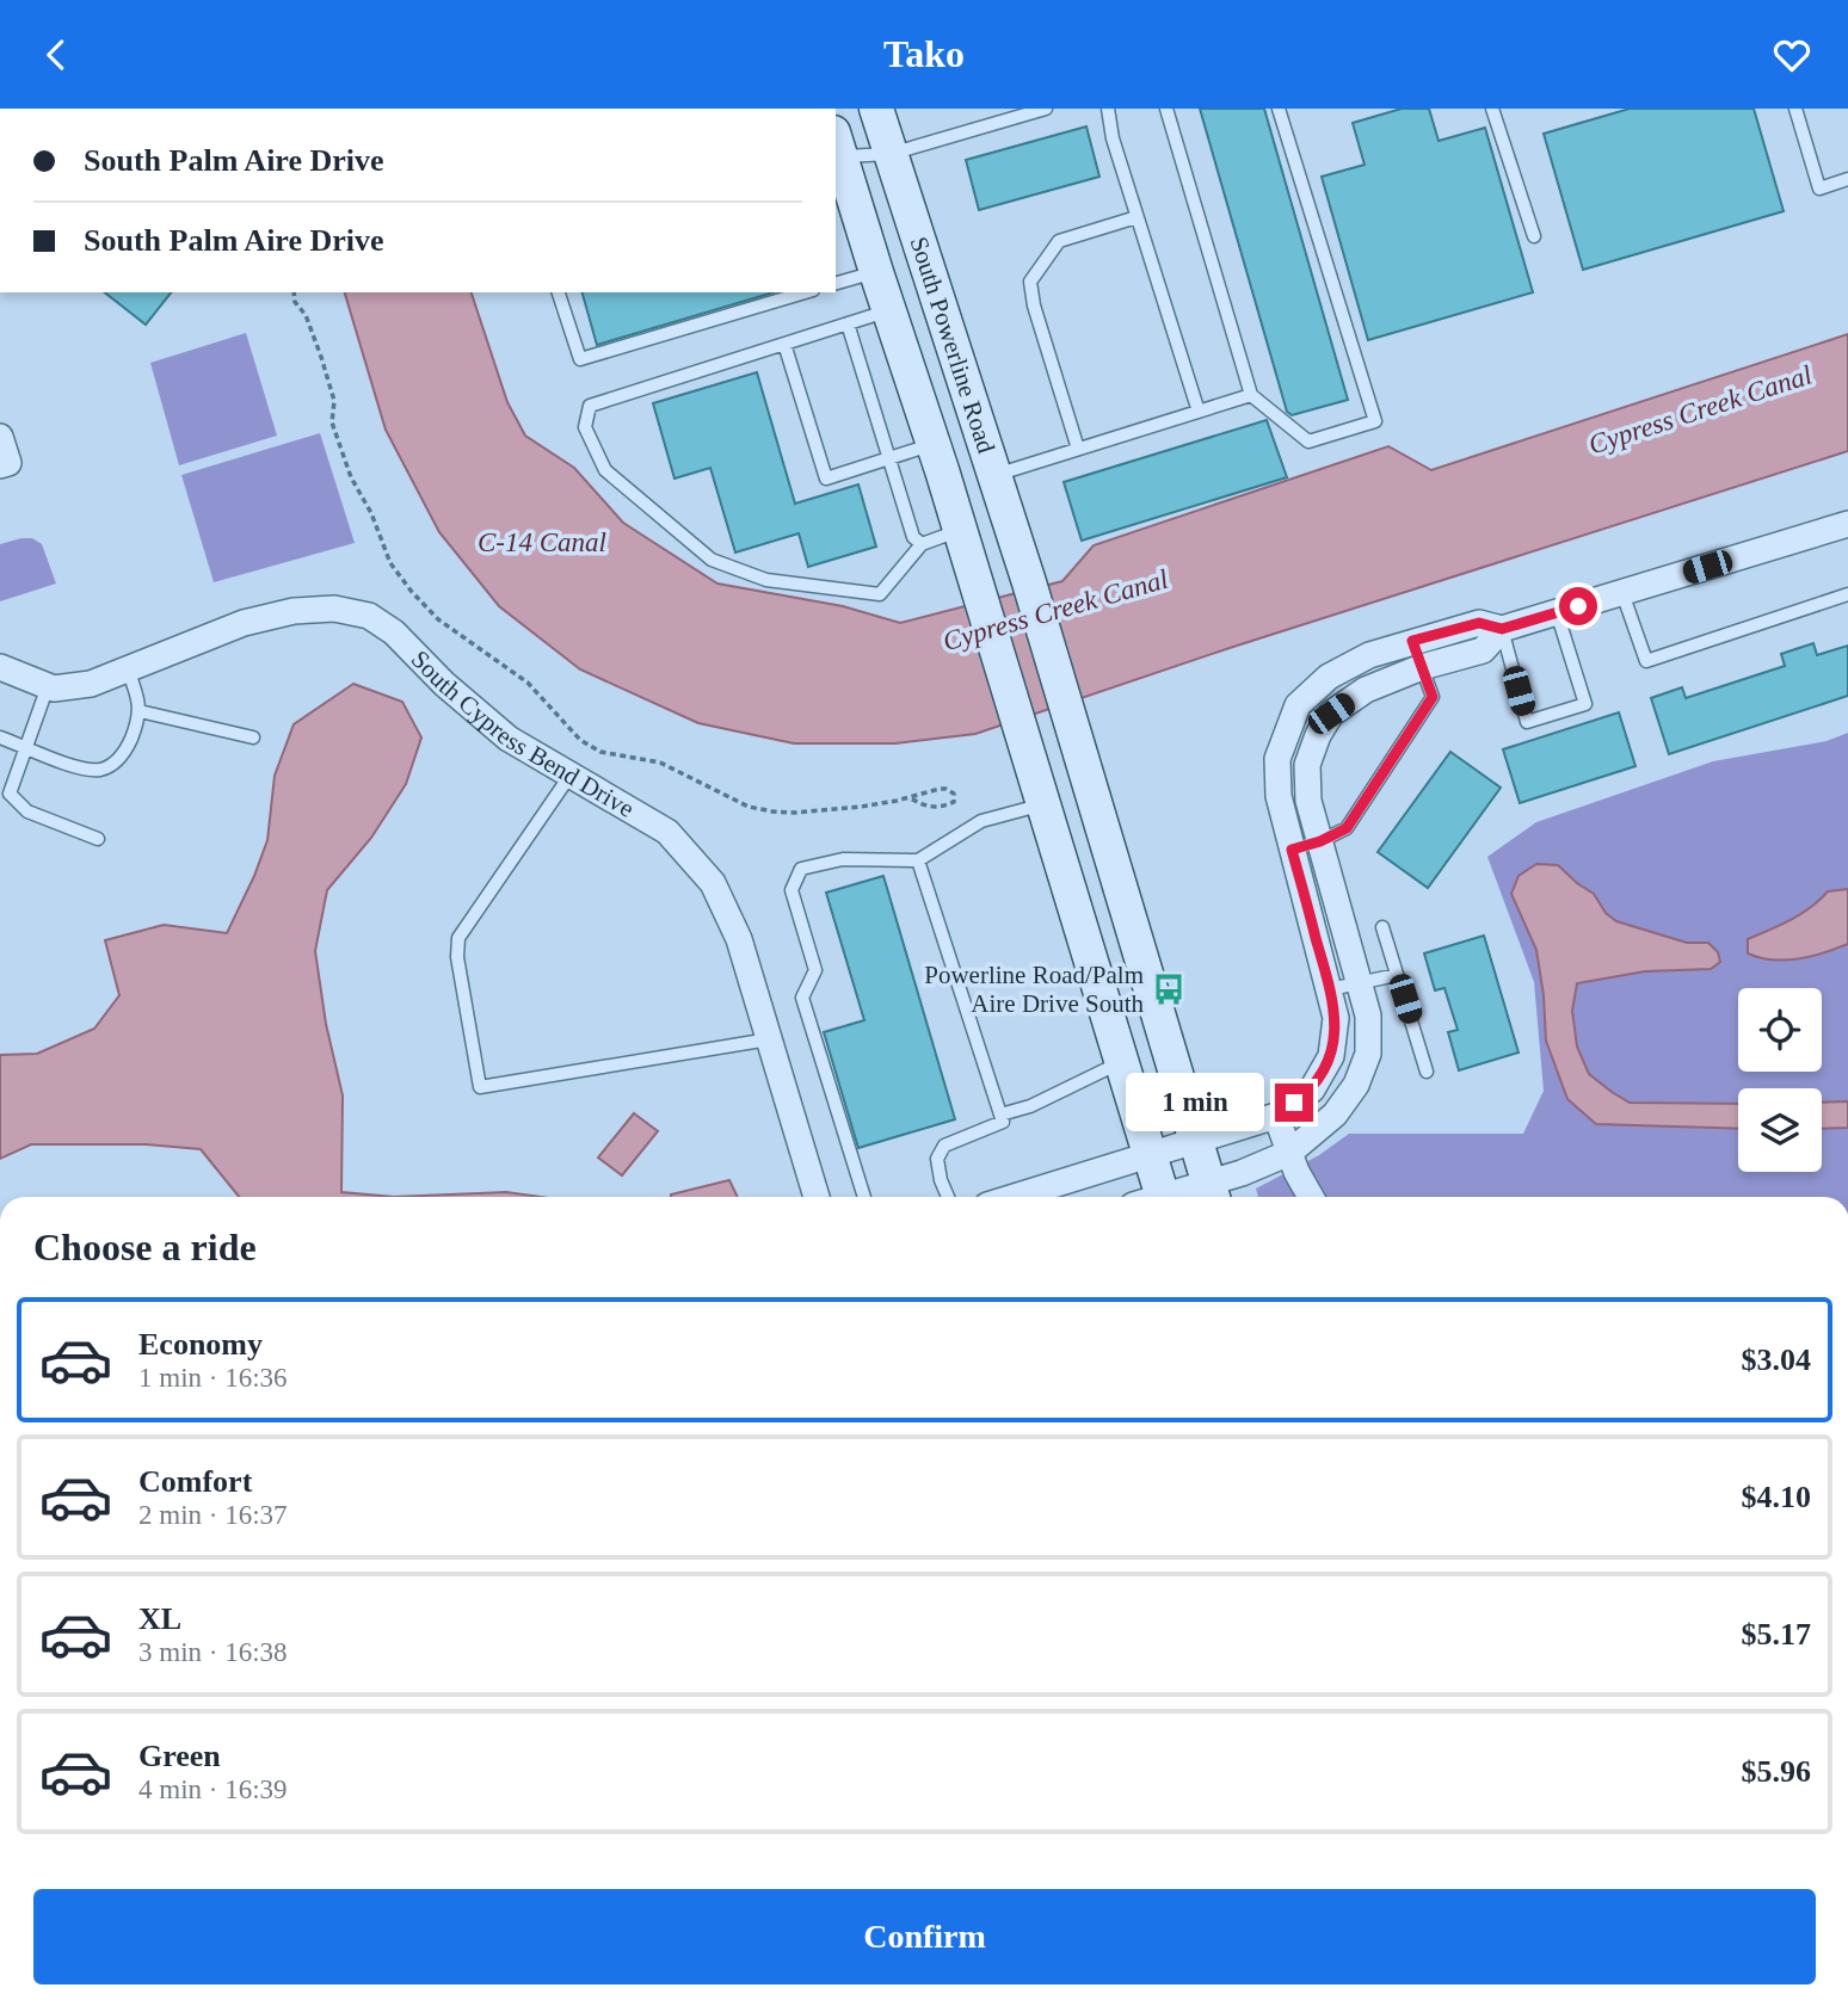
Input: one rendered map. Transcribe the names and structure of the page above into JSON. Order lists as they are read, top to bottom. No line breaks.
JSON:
{"streets":{"main road":["South Powerline Road"],"street":["South Cypress Bend Drive"]},"water":["Cypress Creek Canal","C-14 Canal"],"places":{"bus stop":["Powerline Road/Palm Aire Drive South"]},"page":{"header":"Tako","banner":["South Palm Aire Drive","South Palm Aire Drive"],"bubble":"1 min","heading":"Choose a ride","list":[{"name":"Economy","note":"1 min · 16:36","value":"$3.04"},{"name":"Comfort","note":"2 min · 16:37","value":"$4.10"},{"name":"XL","note":"3 min · 16:38","value":"$5.17"},{"name":"Green","note":"4 min · 16:39","value":"$5.96"}],"buttons":"Confirm"}}
